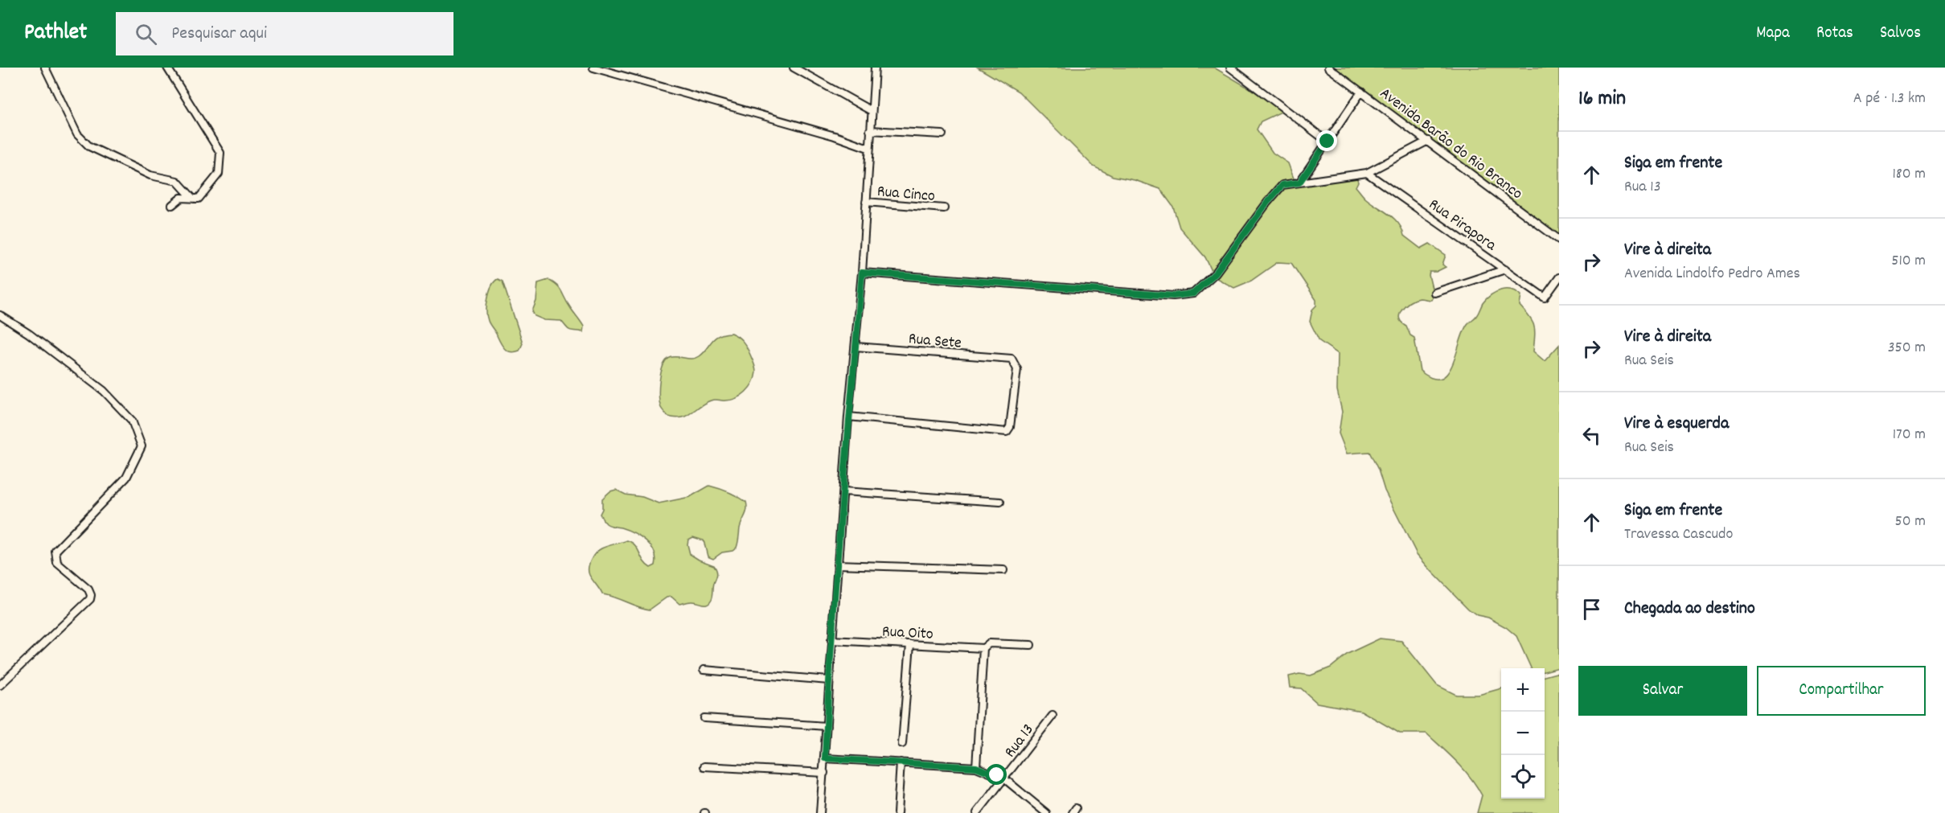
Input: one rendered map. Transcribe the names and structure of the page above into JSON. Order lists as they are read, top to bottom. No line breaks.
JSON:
{"streets":{"street":["Avenida Barão do Rio Branco","Rua Cinco","Rua Pirapora","Rua Sete","Rua Oito","Rua 13"]},"page":{"header":"Pathlet","search":"Pesquisar aqui","nav":["Mapa","Rotas","Salvos"],"heading":["16 min","A pé · 1.3 km"],"list":[["Siga em frente","Rua 13","180 m"],["Vire à direita","Avenida Lindolfo Pedro Ames","510 m"],["Vire à direita","Rua Seis","350 m"],["Vire à esquerda","Rua Seis","170 m"],["Siga em frente","Travessa Cascudo","50 m"],"Chegada ao destino"],"buttons":["Salvar","Compartilhar"],"map_buttons":["+","−"]}}
